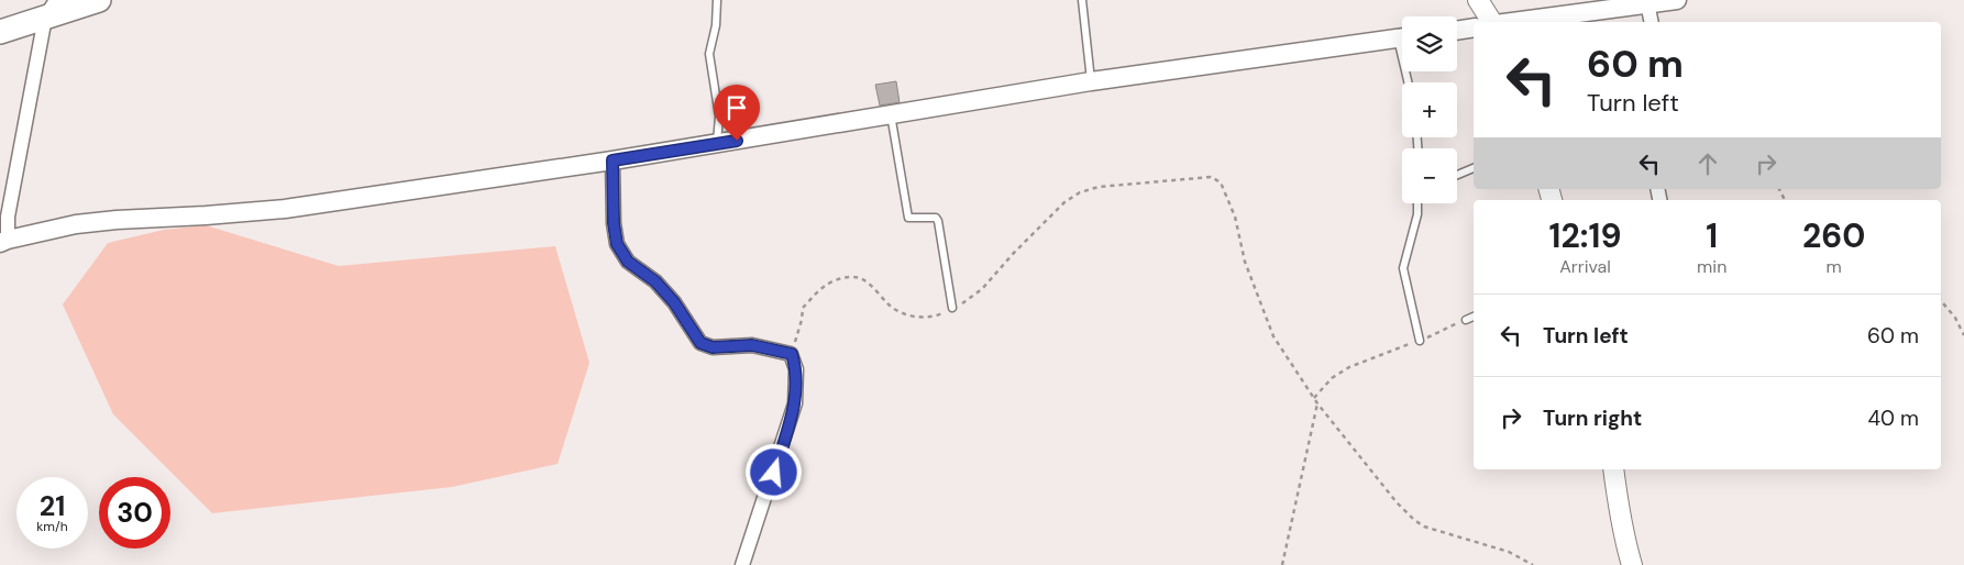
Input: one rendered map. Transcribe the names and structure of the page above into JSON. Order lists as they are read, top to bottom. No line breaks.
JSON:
{"page":{"map_buttons":["+","−"],"turn":["60 m","Turn left"],"eta":["12:19","Arrival","1","min","260","m"],"list":[{"name":"Turn left","value":"60 m"},{"name":"Turn right","value":"40 m"}],"speed":"21 km/h","limit":"30"}}
